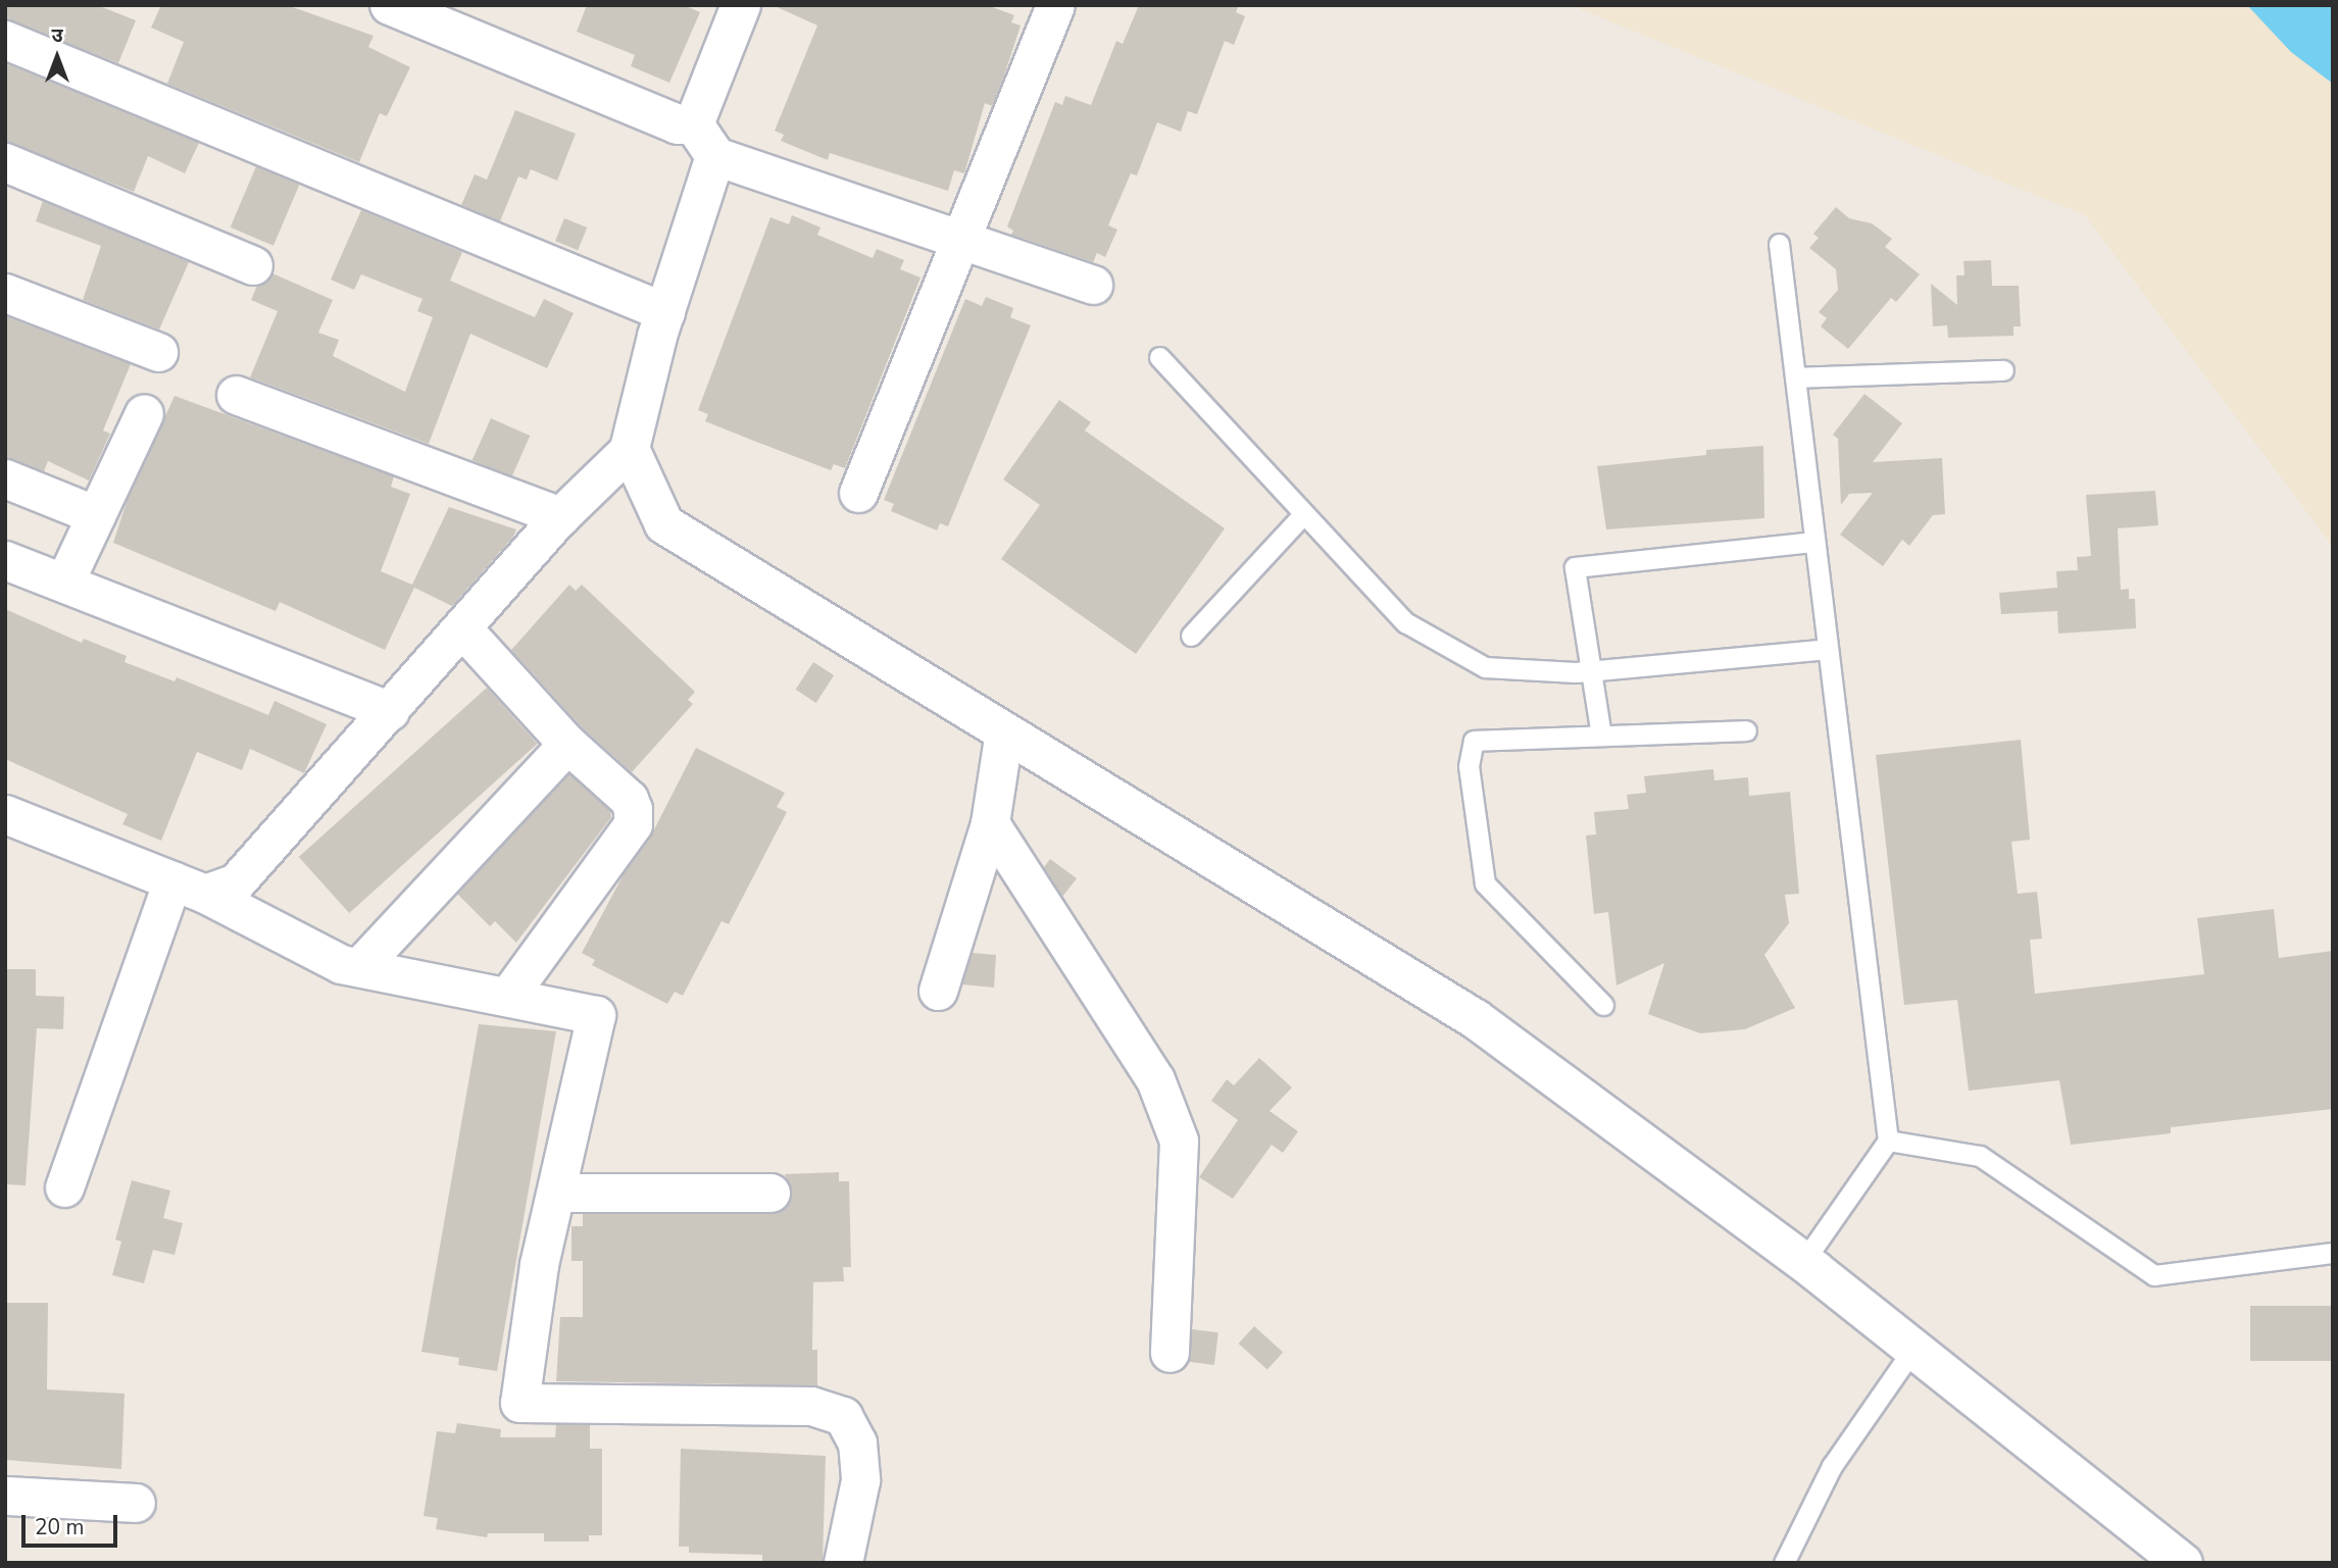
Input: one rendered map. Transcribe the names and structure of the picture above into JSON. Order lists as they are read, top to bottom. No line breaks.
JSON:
{"scale_bar":"20 m","north":"top"}
